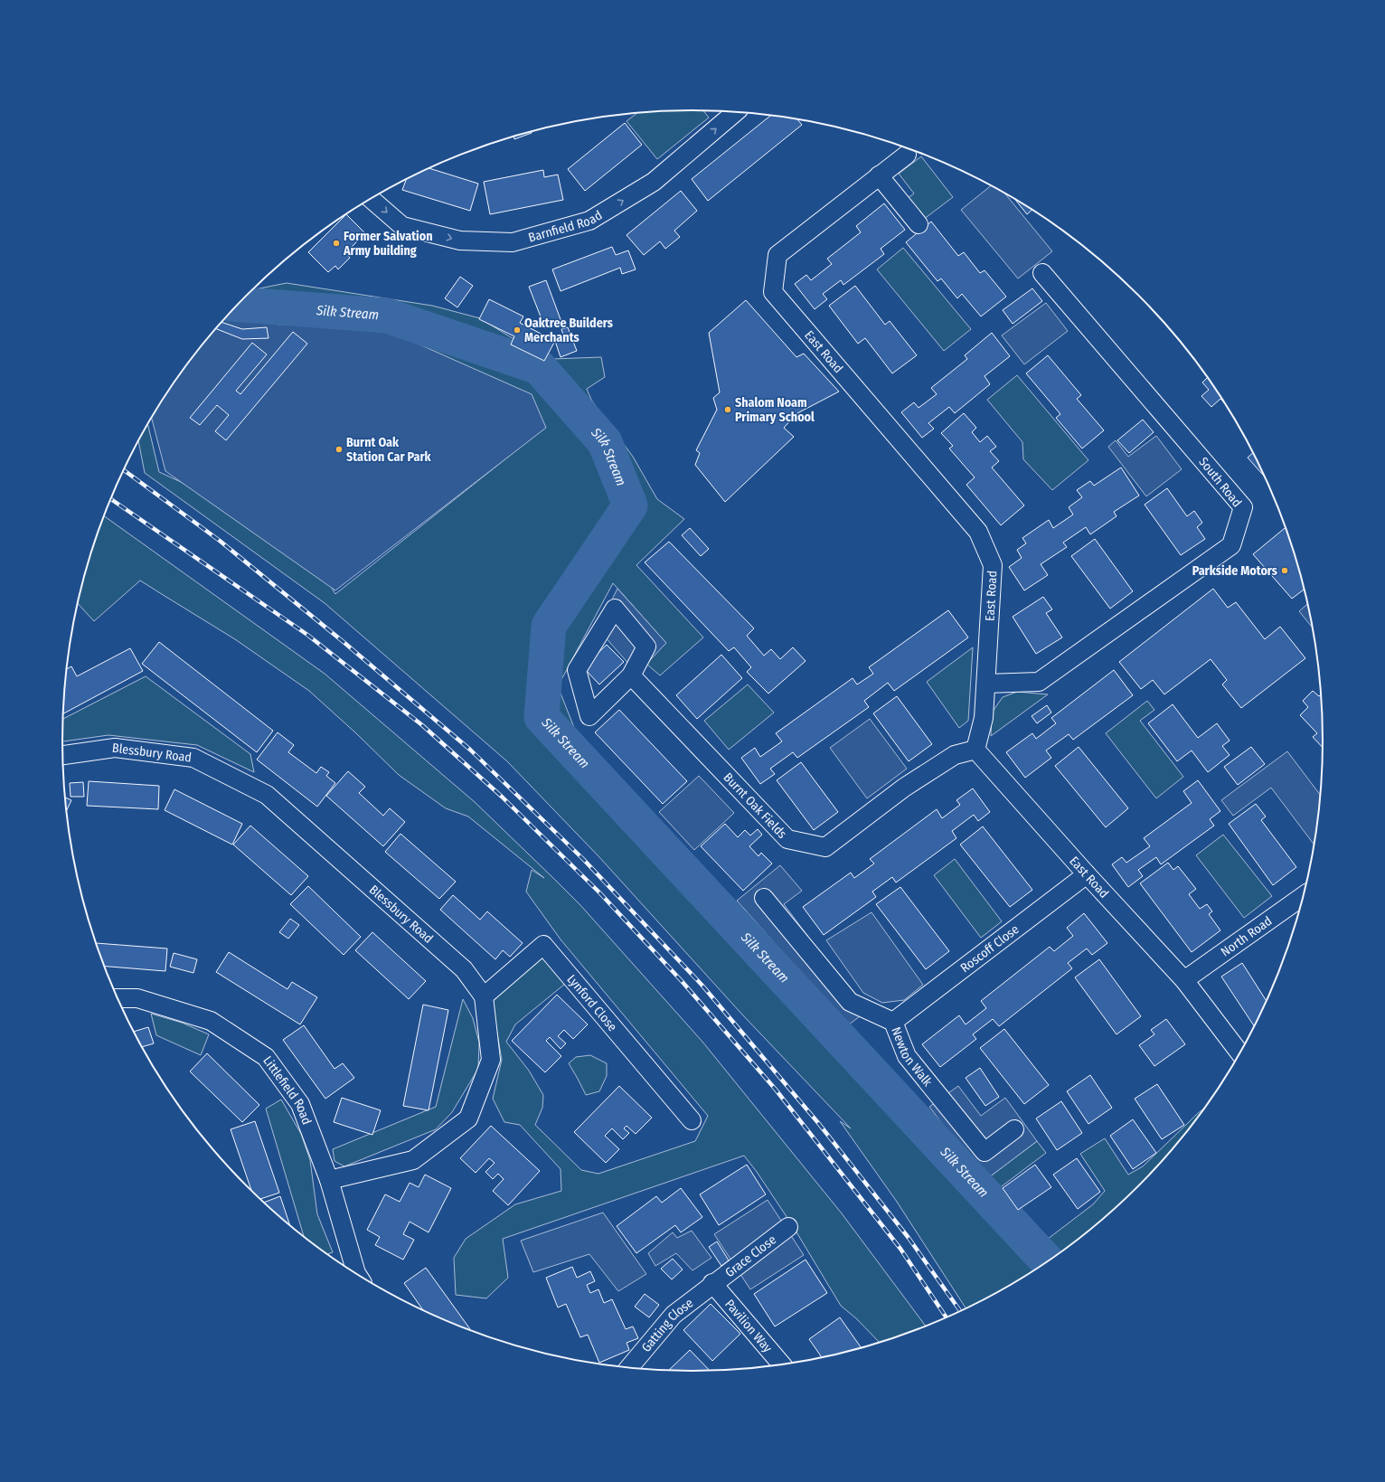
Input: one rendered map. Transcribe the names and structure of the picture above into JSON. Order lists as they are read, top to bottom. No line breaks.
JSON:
{"streets":{"street":["Barnfield Road","East Road","South Road","Blessbury Road","Burnt Oak Fields","North Road","Roscoff Close","Lynford Close","Newton Walk","Littlefield Road","Grace Close","Gatting Close","Pavilion Way"]},"crossings":[["East Road","South Road"],["East Road","Burnt Oak Fields"],["East Road","North Road"],["East Road","Roscoff Close"],["Blessbury Road","Lynford Close"],["Blessbury Road","Littlefield Road"],["Roscoff Close","Newton Walk"],["Grace Close","Gatting Close"],["Grace Close","Pavilion Way"],["Gatting Close","Pavilion Way"]],"one_way":["Barnfield Road"],"water":["Silk Stream"],"places":["Former Salvation Army building","Oaktree Builders Merchants","Shalom Noam Primary School","Burnt Oak Station Car Park","Parkside Motors"]}
